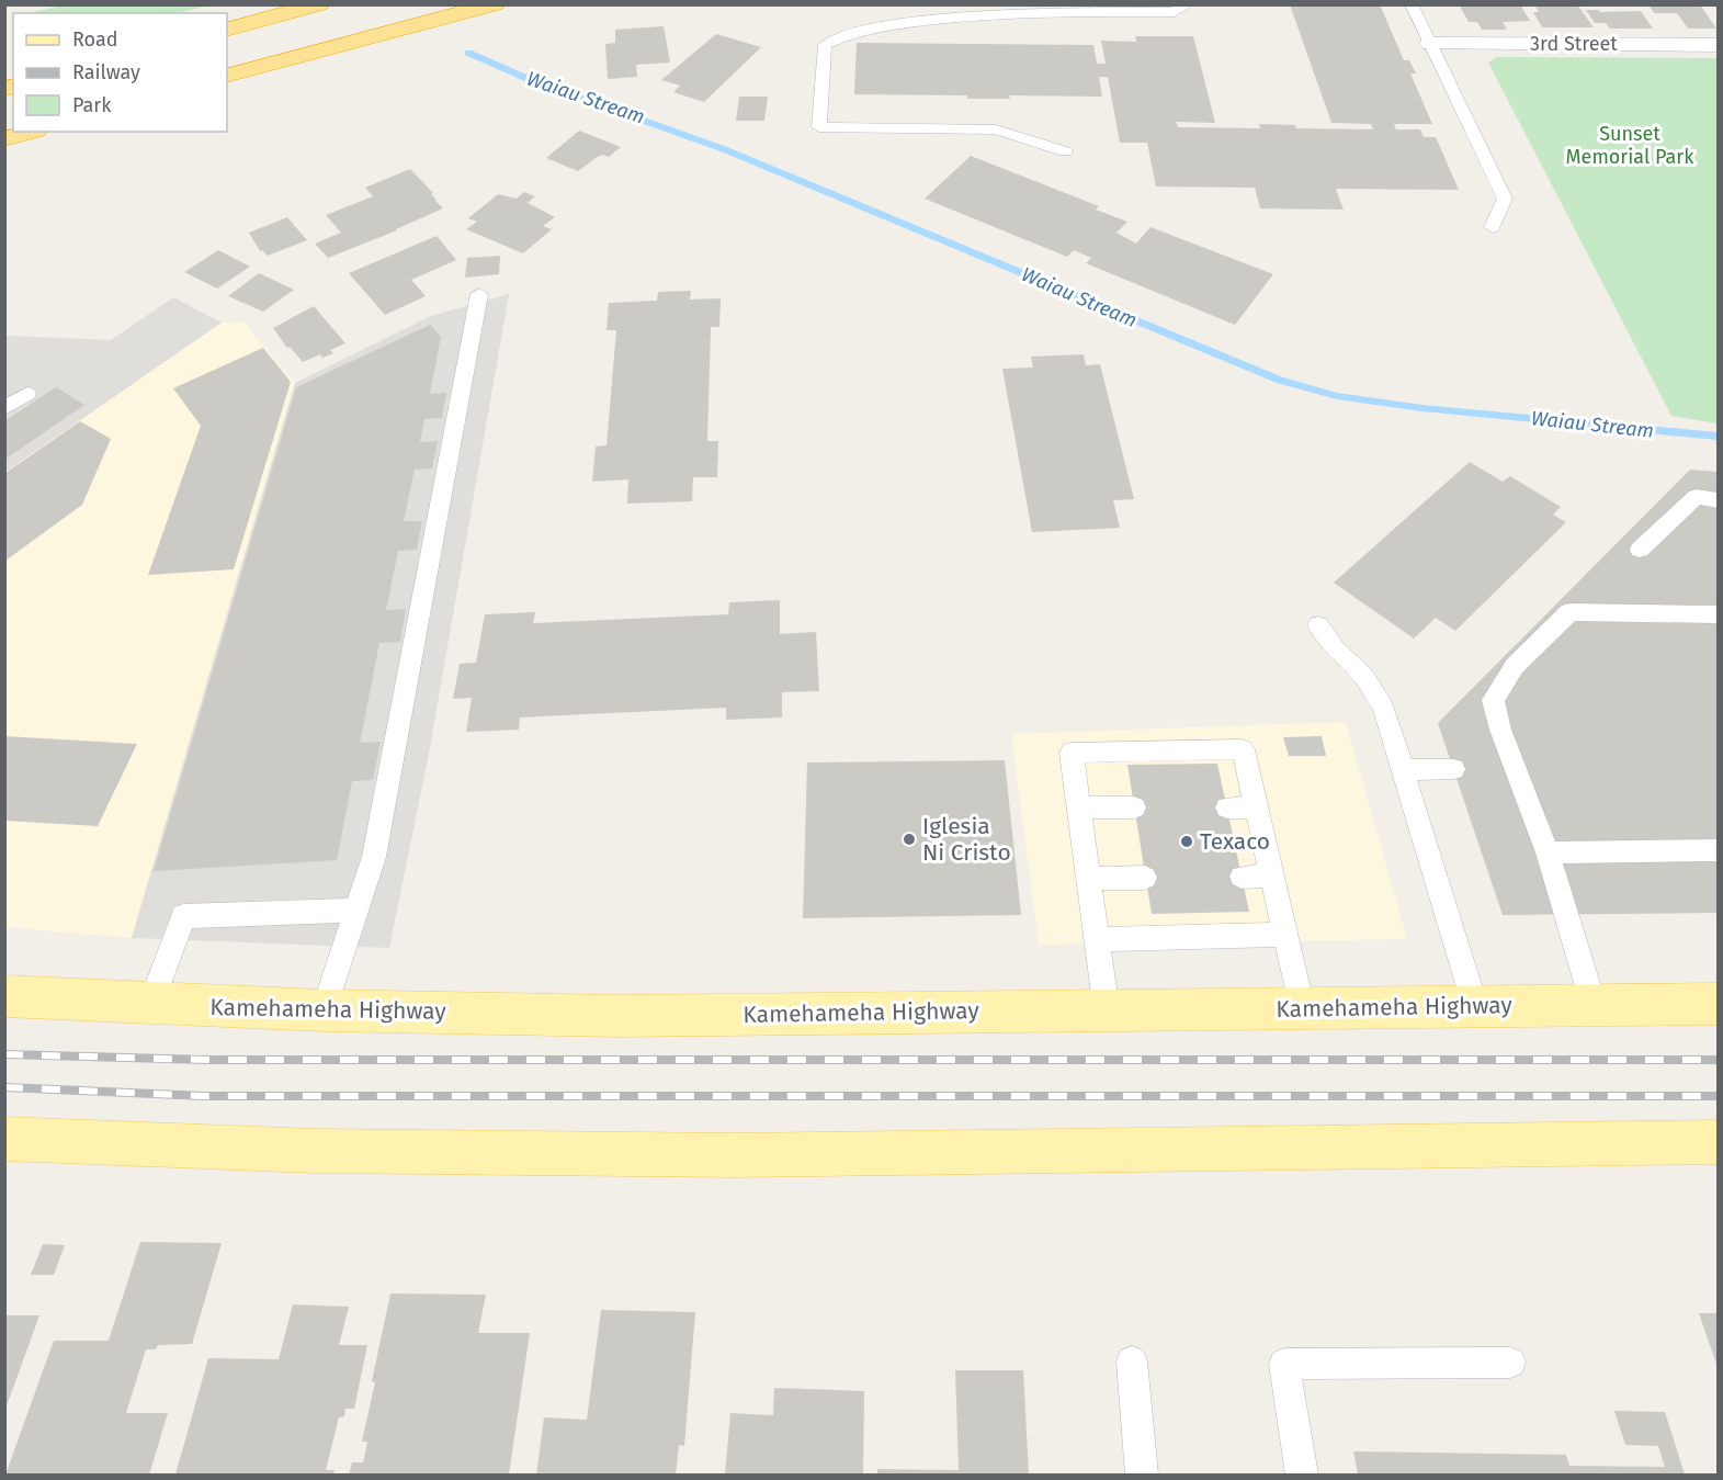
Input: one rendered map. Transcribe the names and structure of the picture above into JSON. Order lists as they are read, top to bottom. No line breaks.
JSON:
{"streets":{"main road":["Kamehameha Highway"],"street":["3rd Street"]},"water":["Waiau Stream"],"parks":["Sunset Memorial Park"],"places":["Iglesia Ni Cristo","Texaco"],"legend":["Road","Railway","Park"]}
